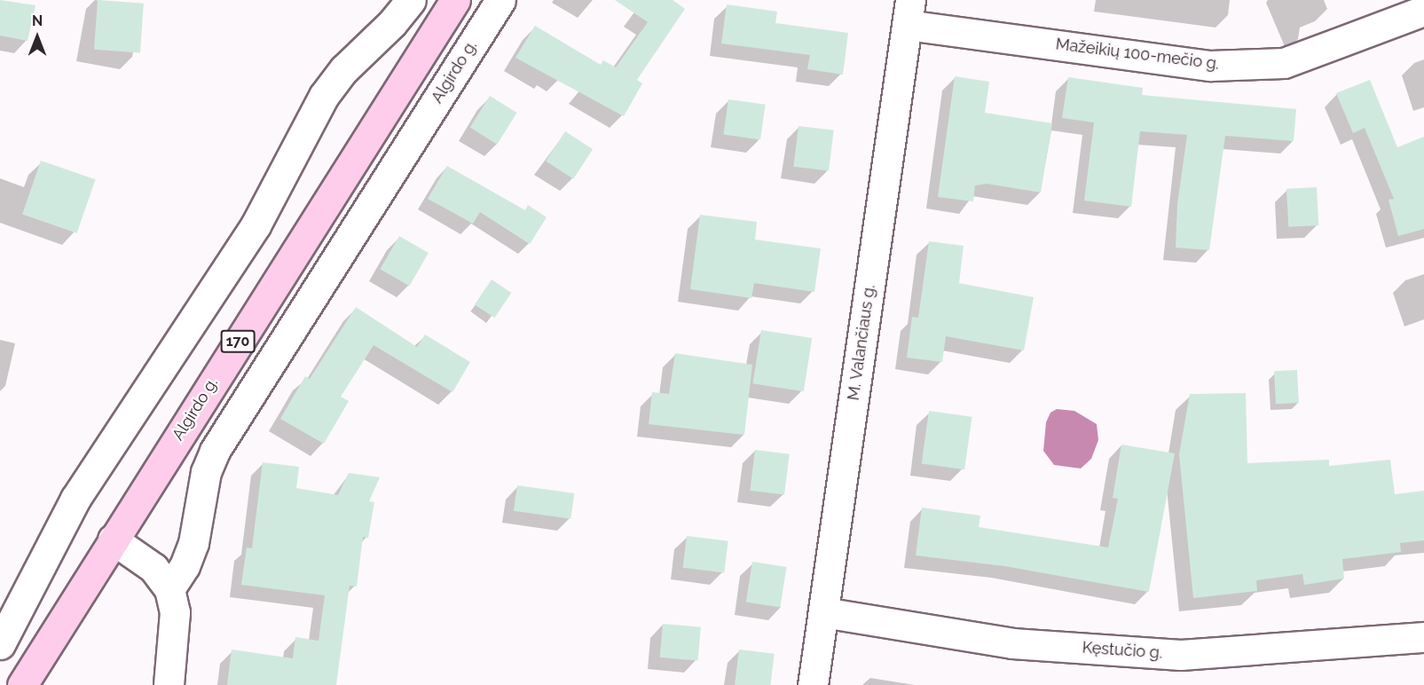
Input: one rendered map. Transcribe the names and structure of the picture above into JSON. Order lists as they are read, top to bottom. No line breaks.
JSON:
{"streets":{"main road":["Algirdo g.","170"],"street":["Mažeikių 100-mečio g.","M. Valančiaus g.","Kęstučio g."]},"crossings":[["Mažeikių 100-mečio g.","M. Valančiaus g."],["M. Valančiaus g.","Kęstučio g."]],"north":"top"}
